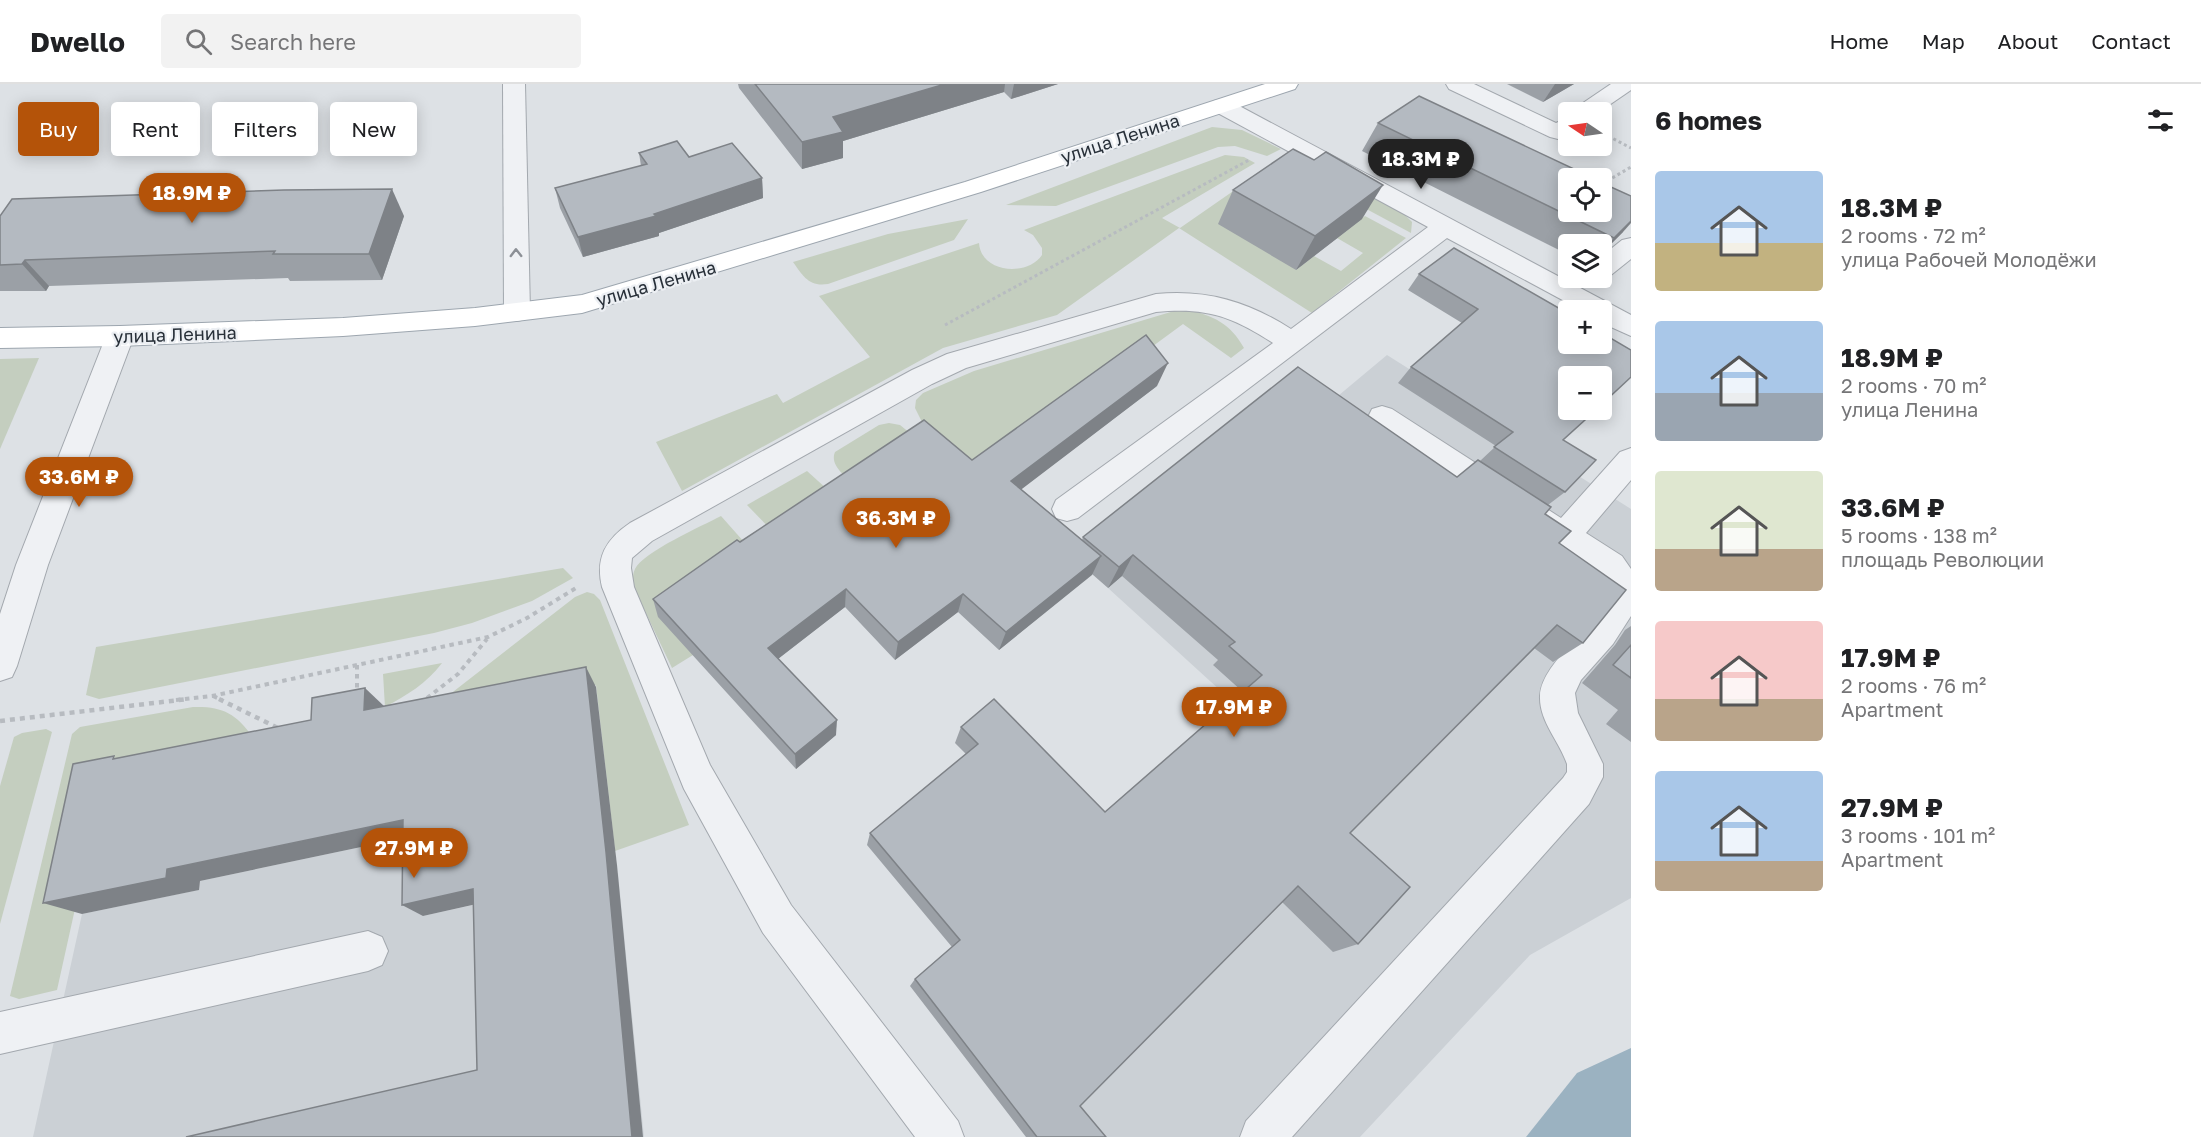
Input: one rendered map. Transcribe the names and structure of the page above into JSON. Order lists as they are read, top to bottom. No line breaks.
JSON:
{"streets":{"main road":["улица Ленина"]},"north":"left","page":{"header":"Dwello","search":"Search here","nav":["Home","Map","About","Contact"],"heading":"6 homes","map_buttons":["+","−"],"chip":["Buy","Rent","Filters","New"],"price":["18.3M ₽","18.9M ₽","33.6M ₽","36.3M ₽","17.9M ₽","27.9M ₽"],"list":[{"name":"18.3M ₽","note":"2 rooms · 72 m² · улица Рабочей Молодёжи"},{"name":"18.9M ₽","note":"2 rooms · 70 m² · улица Ленина"},{"name":"33.6M ₽","note":"5 rooms · 138 m² · площадь Революции"},{"name":"17.9M ₽","note":"2 rooms · 76 m² · Apartment"},{"name":"27.9M ₽","note":"3 rooms · 101 m² · Apartment"}]}}
